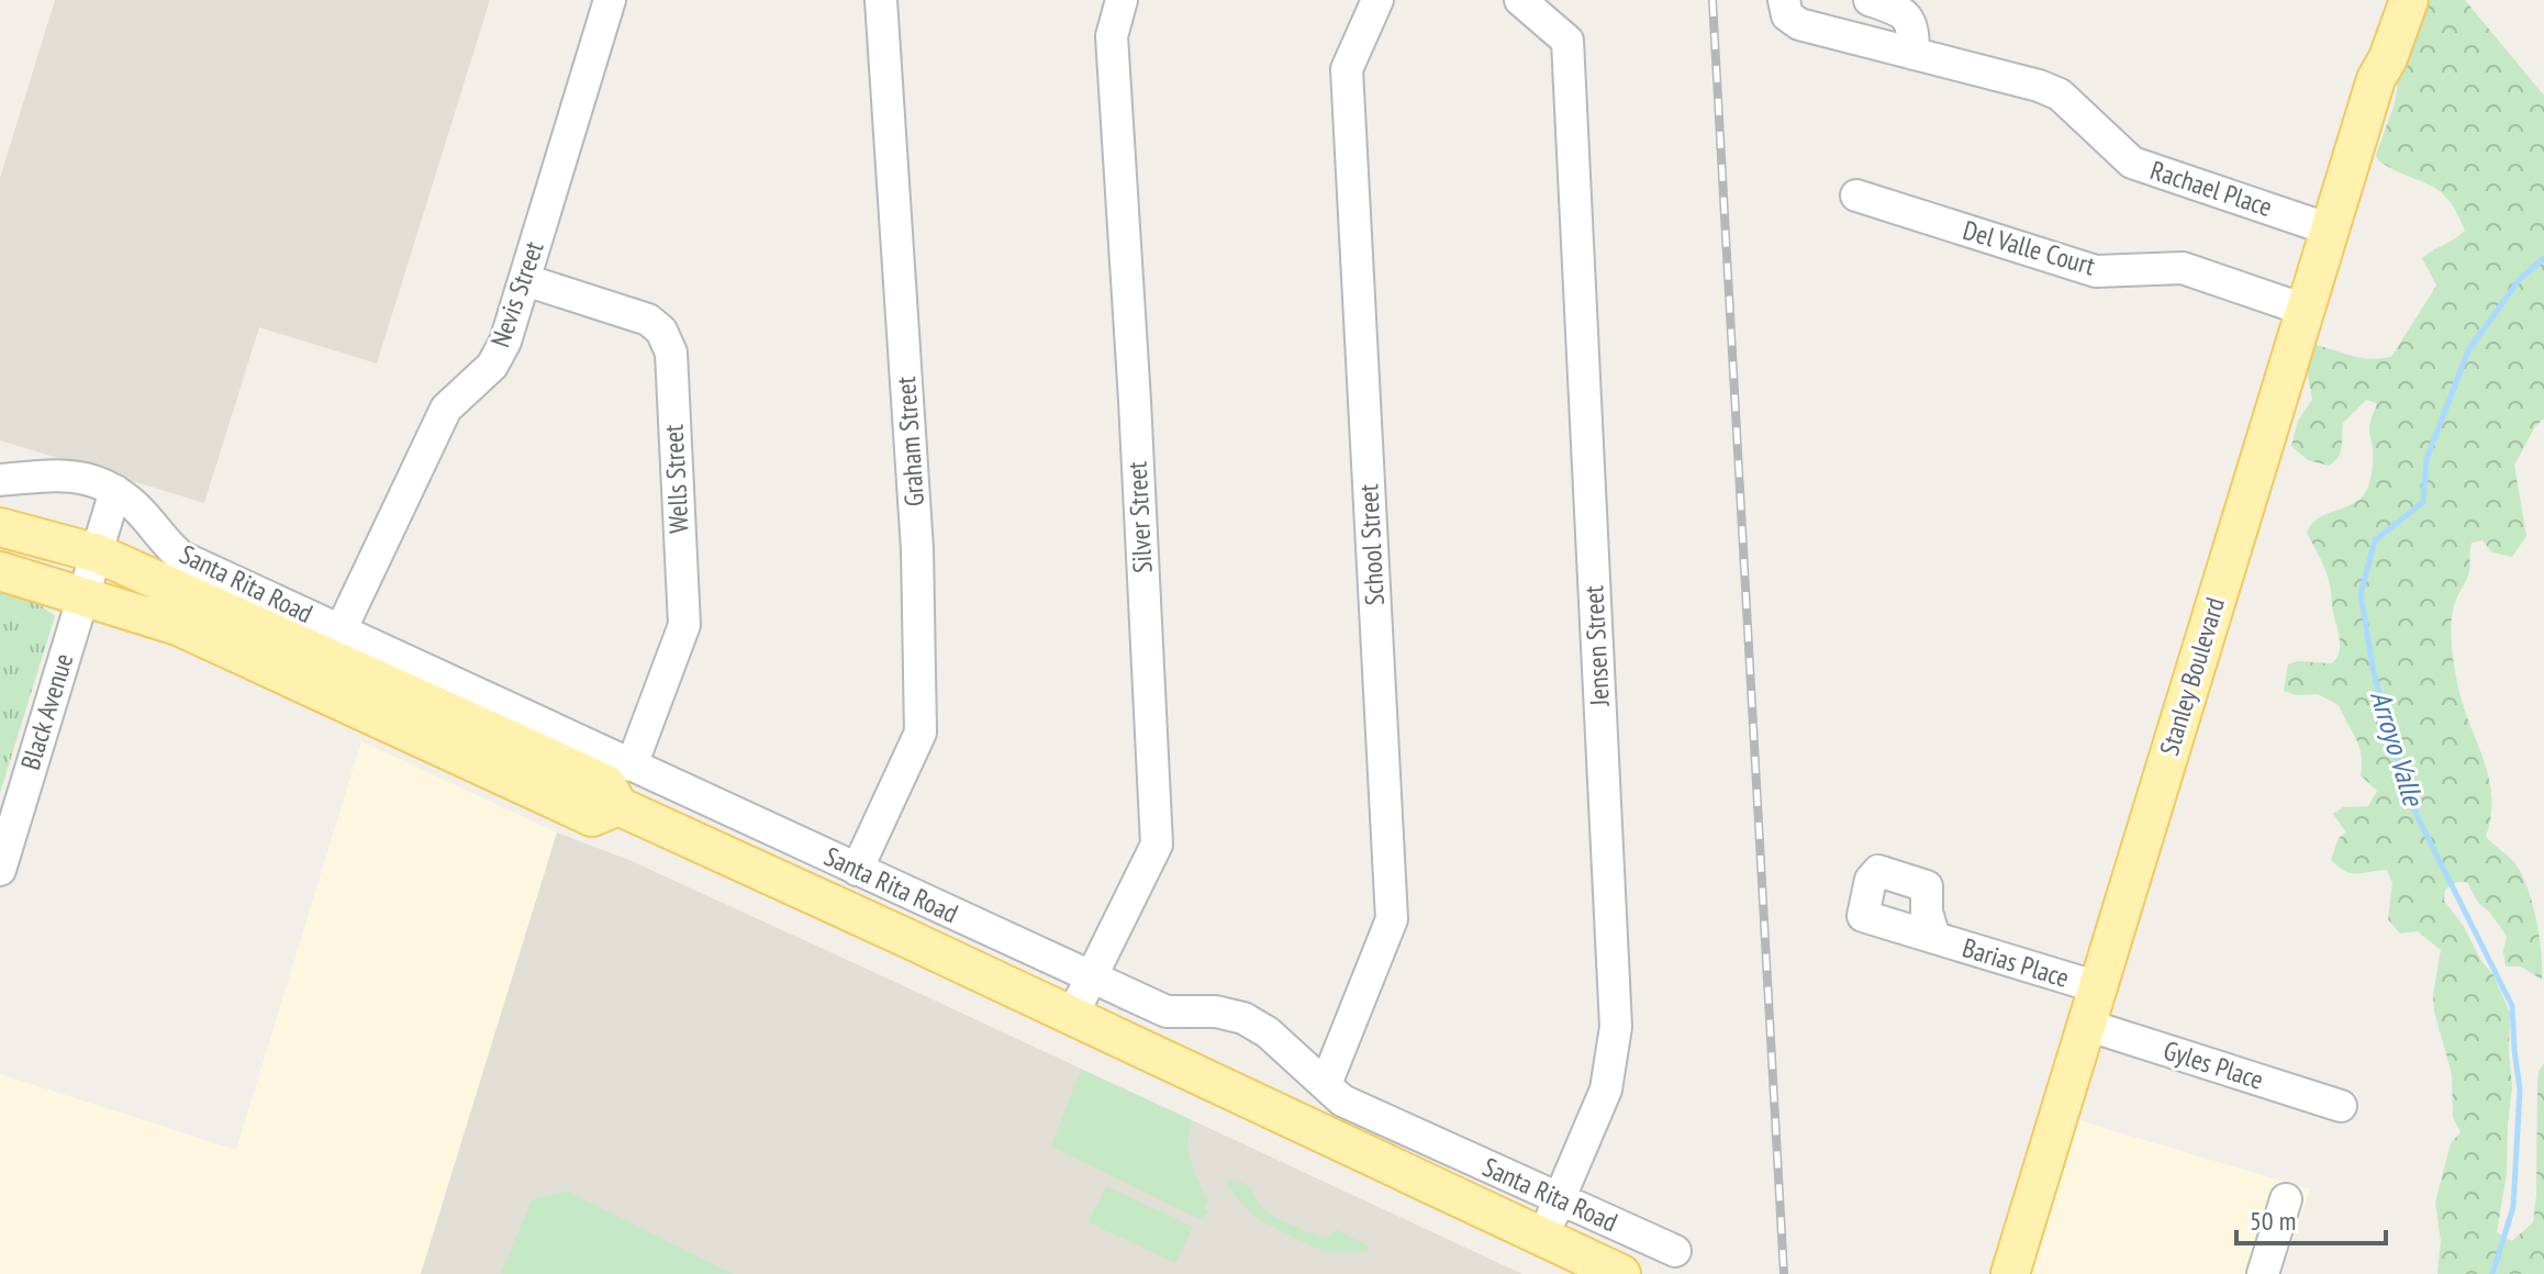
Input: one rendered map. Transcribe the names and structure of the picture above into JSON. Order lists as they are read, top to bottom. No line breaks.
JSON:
{"streets":{"main road":["Santa Rita Road","Stanley Boulevard"],"street":["Rachael Place","Del Valle Court","Nevis Street","Graham Street","Wells Street","Silver Street","School Street","Jensen Street","Black Avenue","Barias Place","Gyles Place"]},"crossings":[["Rachael Place","Stanley Boulevard"],["Del Valle Court","Stanley Boulevard"],["Nevis Street","Wells Street"],["Nevis Street","Santa Rita Road"],["Graham Street","Santa Rita Road"],["Wells Street","Santa Rita Road"],["Silver Street","Santa Rita Road"],["School Street","Santa Rita Road"],["Santa Rita Road","Jensen Street"],["Santa Rita Road","Black Avenue"],["Stanley Boulevard","Barias Place"],["Stanley Boulevard","Gyles Place"]],"water":["Arroyo Valle"],"scale_bar":"50 m"}
